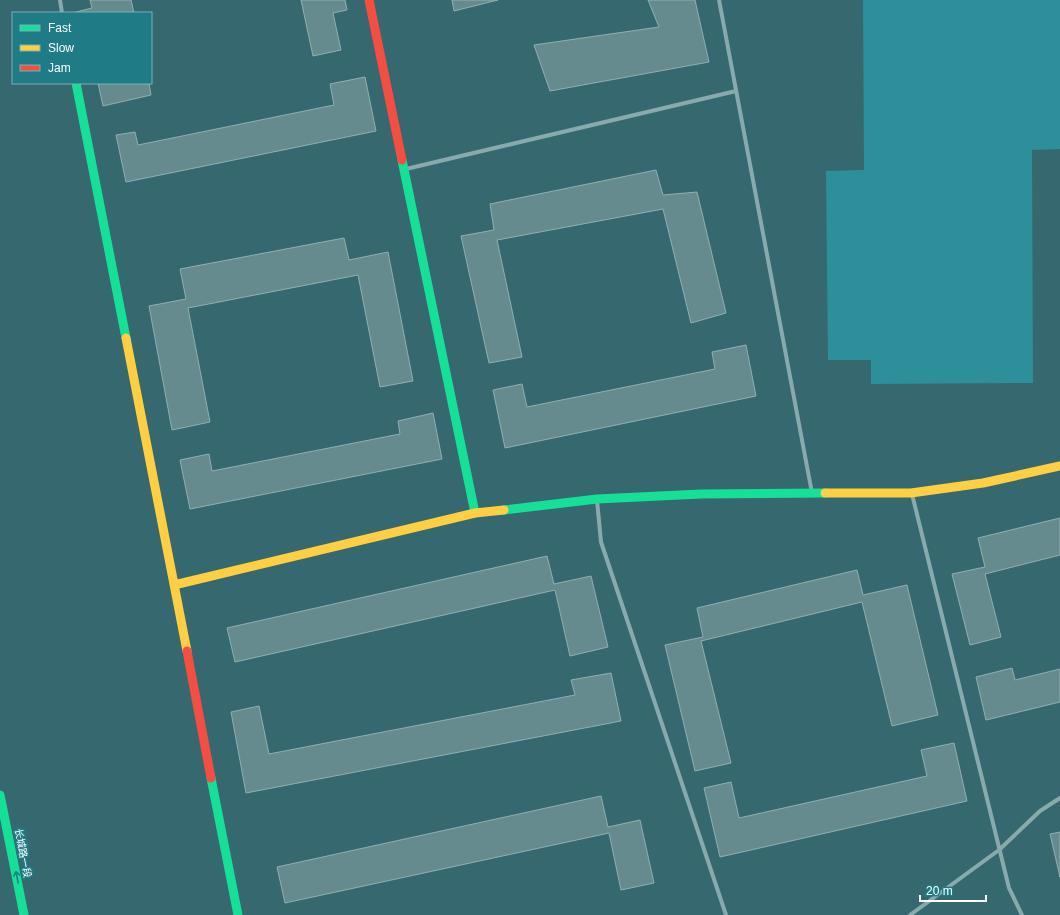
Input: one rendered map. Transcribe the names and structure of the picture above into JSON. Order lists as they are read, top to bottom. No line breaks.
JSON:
{"streets":{"street":["长城路一段"]},"one_way":["长城路一段"],"legend":["Fast","Slow","Jam"],"scale_bar":"20 m"}
